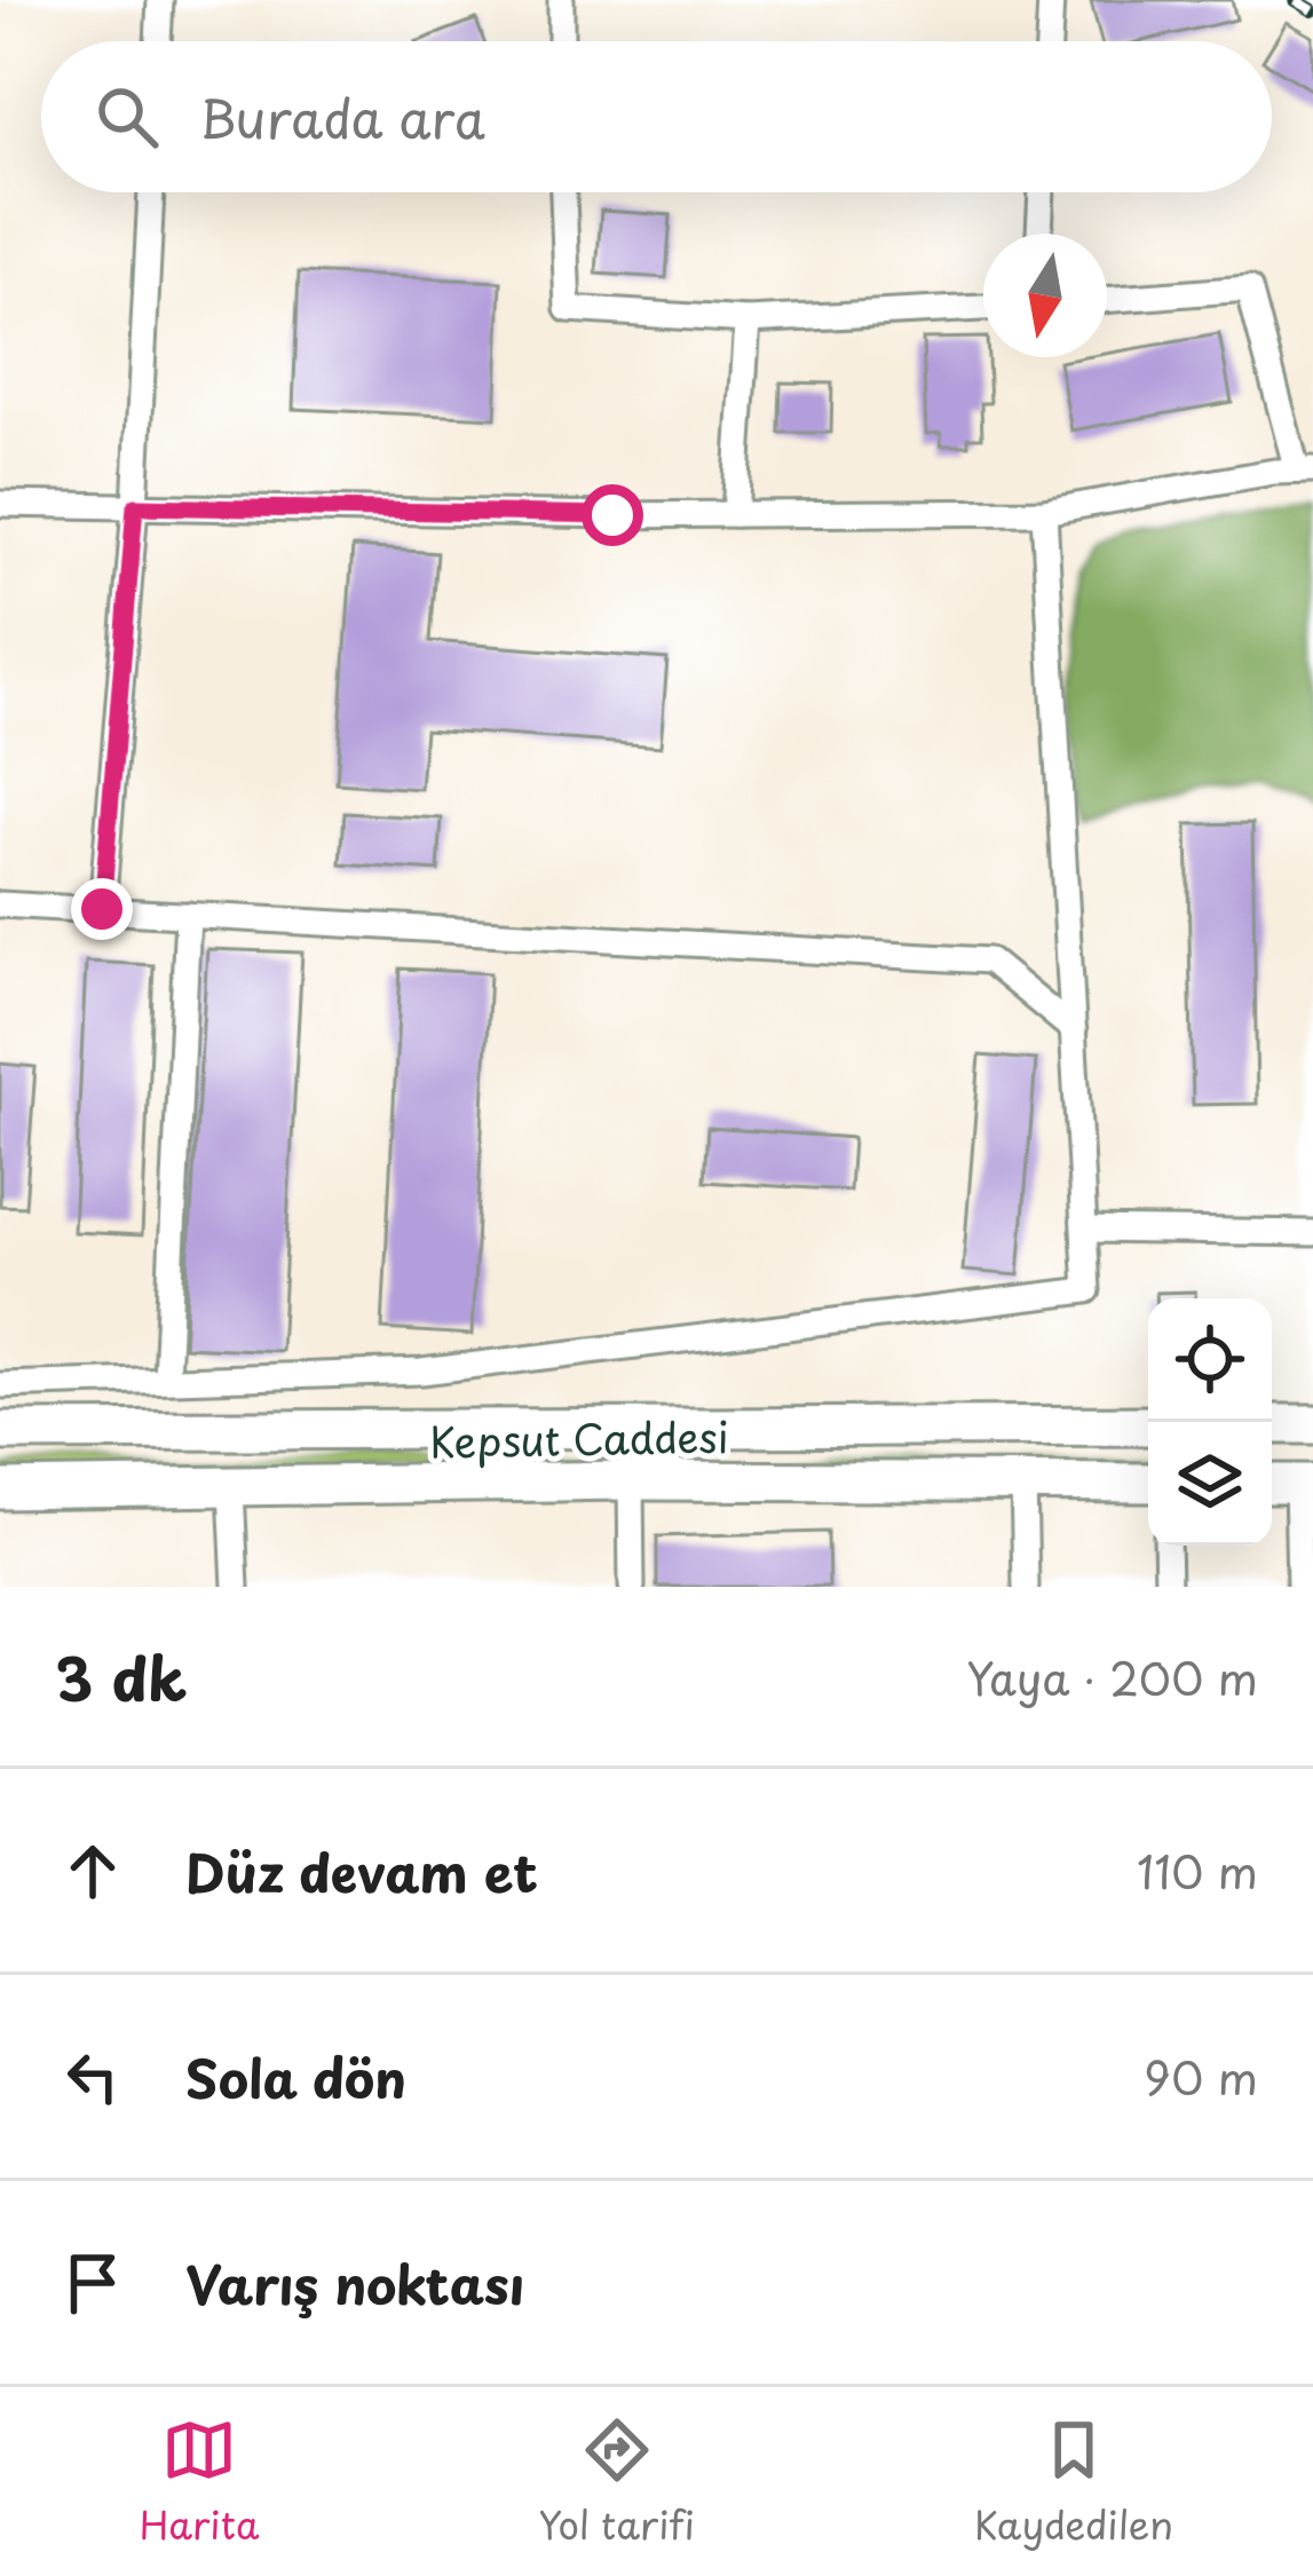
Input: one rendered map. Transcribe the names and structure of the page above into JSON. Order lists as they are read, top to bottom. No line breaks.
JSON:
{"streets":{"main road":["Kepsut Caddesi"]},"north":"bottom","page":{"search":"Burada ara","heading":["3 dk","Yaya · 200 m"],"list":[["Düz devam et","110 m"],["Sola dön","90 m"],"Varış noktası"],"nav":["Harita","Yol tarifi","Kaydedilen"]}}
